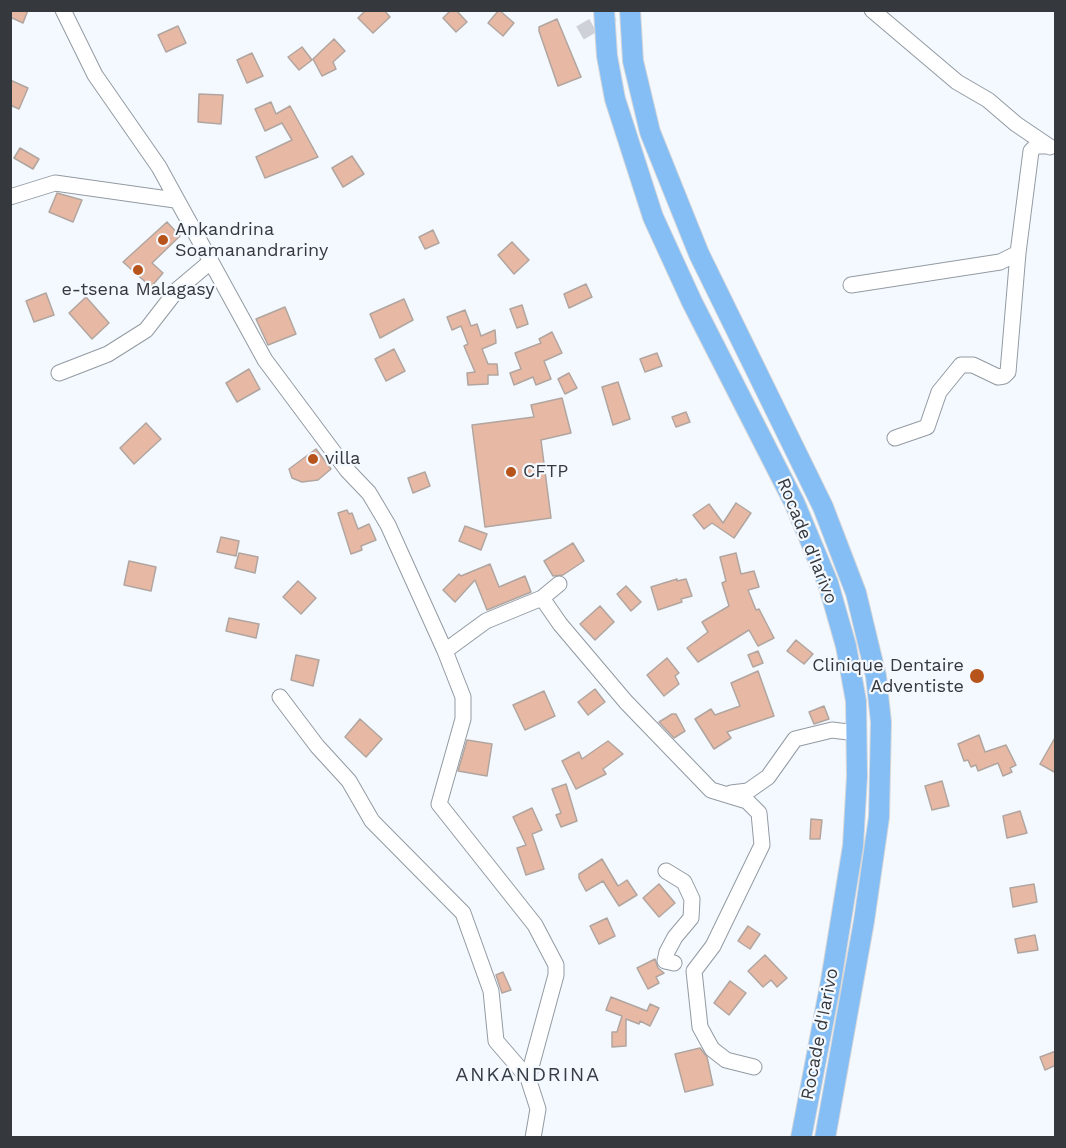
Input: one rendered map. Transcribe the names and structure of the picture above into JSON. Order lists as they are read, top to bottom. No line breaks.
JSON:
{"streets":{"main road":["Rocade d'Iarivo"]},"districts":["ANKANDRINA"],"places":["Ankandrina Soamanandrariny","e-tsena Malagasy","villa","CFTP","Clinique Dentaire Adventiste"]}
